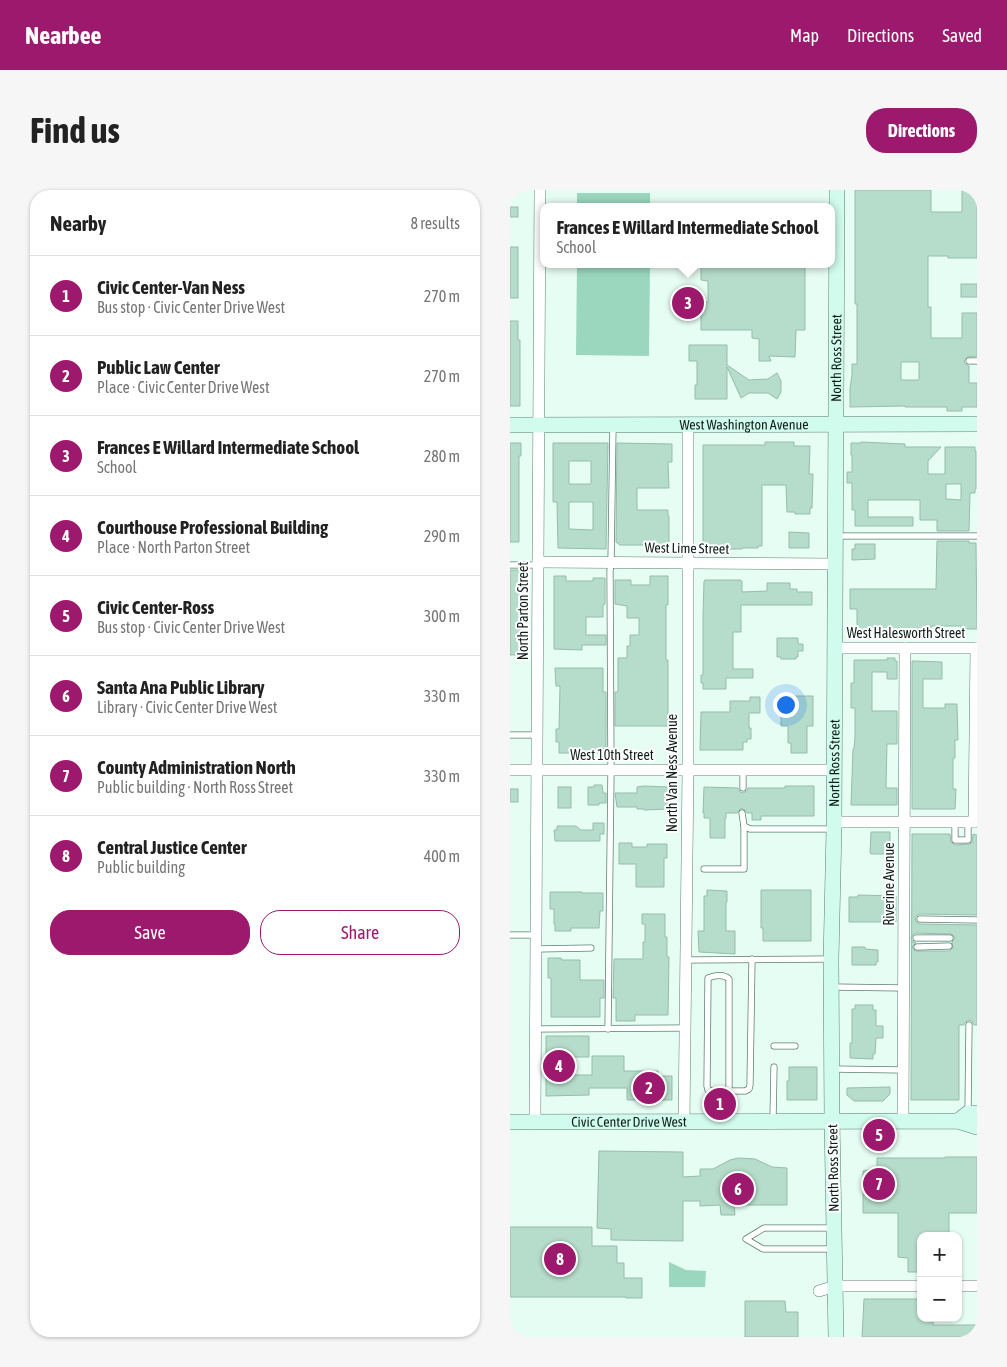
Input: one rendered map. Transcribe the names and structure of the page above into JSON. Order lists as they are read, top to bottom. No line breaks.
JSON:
{"streets":{"street":["North Ross Street","West Washington Avenue","West Lime Street","North Parton Street","West Halesworth Street","West 10th Street","North Van Ness Avenue","Riverine Avenue","Civic Center Drive West"]},"crossings":[["North Ross Street","West Washington Avenue"],["North Ross Street","West Lime Street"],["North Ross Street","West Halesworth Street"],["North Ross Street","West 10th Street"],["North Ross Street","Civic Center Drive West"],["West Washington Avenue","North Parton Street"],["West Washington Avenue","North Van Ness Avenue"],["West Lime Street","North Parton Street"],["West Lime Street","North Van Ness Avenue"],["North Parton Street","West 10th Street"],["North Parton Street","Civic Center Drive West"],["West Halesworth Street","Riverine Avenue"],["West 10th Street","North Van Ness Avenue"],["North Van Ness Avenue","Civic Center Drive West"],["Riverine Avenue","Civic Center Drive West"]],"page":{"header":"Nearbee","nav":["Map","Directions","Saved"],"buttons":["Directions",["Save","Share"]],"title":"Find us","heading":["Nearby","8 results"],"popup":["Frances E Willard Intermediate School","School"],"list":[{"mark":"1","name":"Civic Center-Van Ness","note":"Bus stop · Civic Center Drive West","value":"270 m"},{"mark":"2","name":"Public Law Center","note":"Place · Civic Center Drive West","value":"270 m"},{"mark":"3","name":"Frances E Willard Intermediate School","note":"School","value":"280 m"},{"mark":"4","name":"Courthouse Professional Building","note":"Place · North Parton Street","value":"290 m"},{"mark":"5","name":"Civic Center-Ross","note":"Bus stop · Civic Center Drive West","value":"300 m"},{"mark":"6","name":"Santa Ana Public Library","note":"Library · Civic Center Drive West","value":"330 m"},{"mark":"7","name":"County Administration North","note":"Public building · North Ross Street","value":"330 m"},{"mark":"8","name":"Central Justice Center","note":"Public building","value":"400 m"}],"pins":["3","4","2","1","5","7","6","8"],"map_buttons":["+","−"]}}
